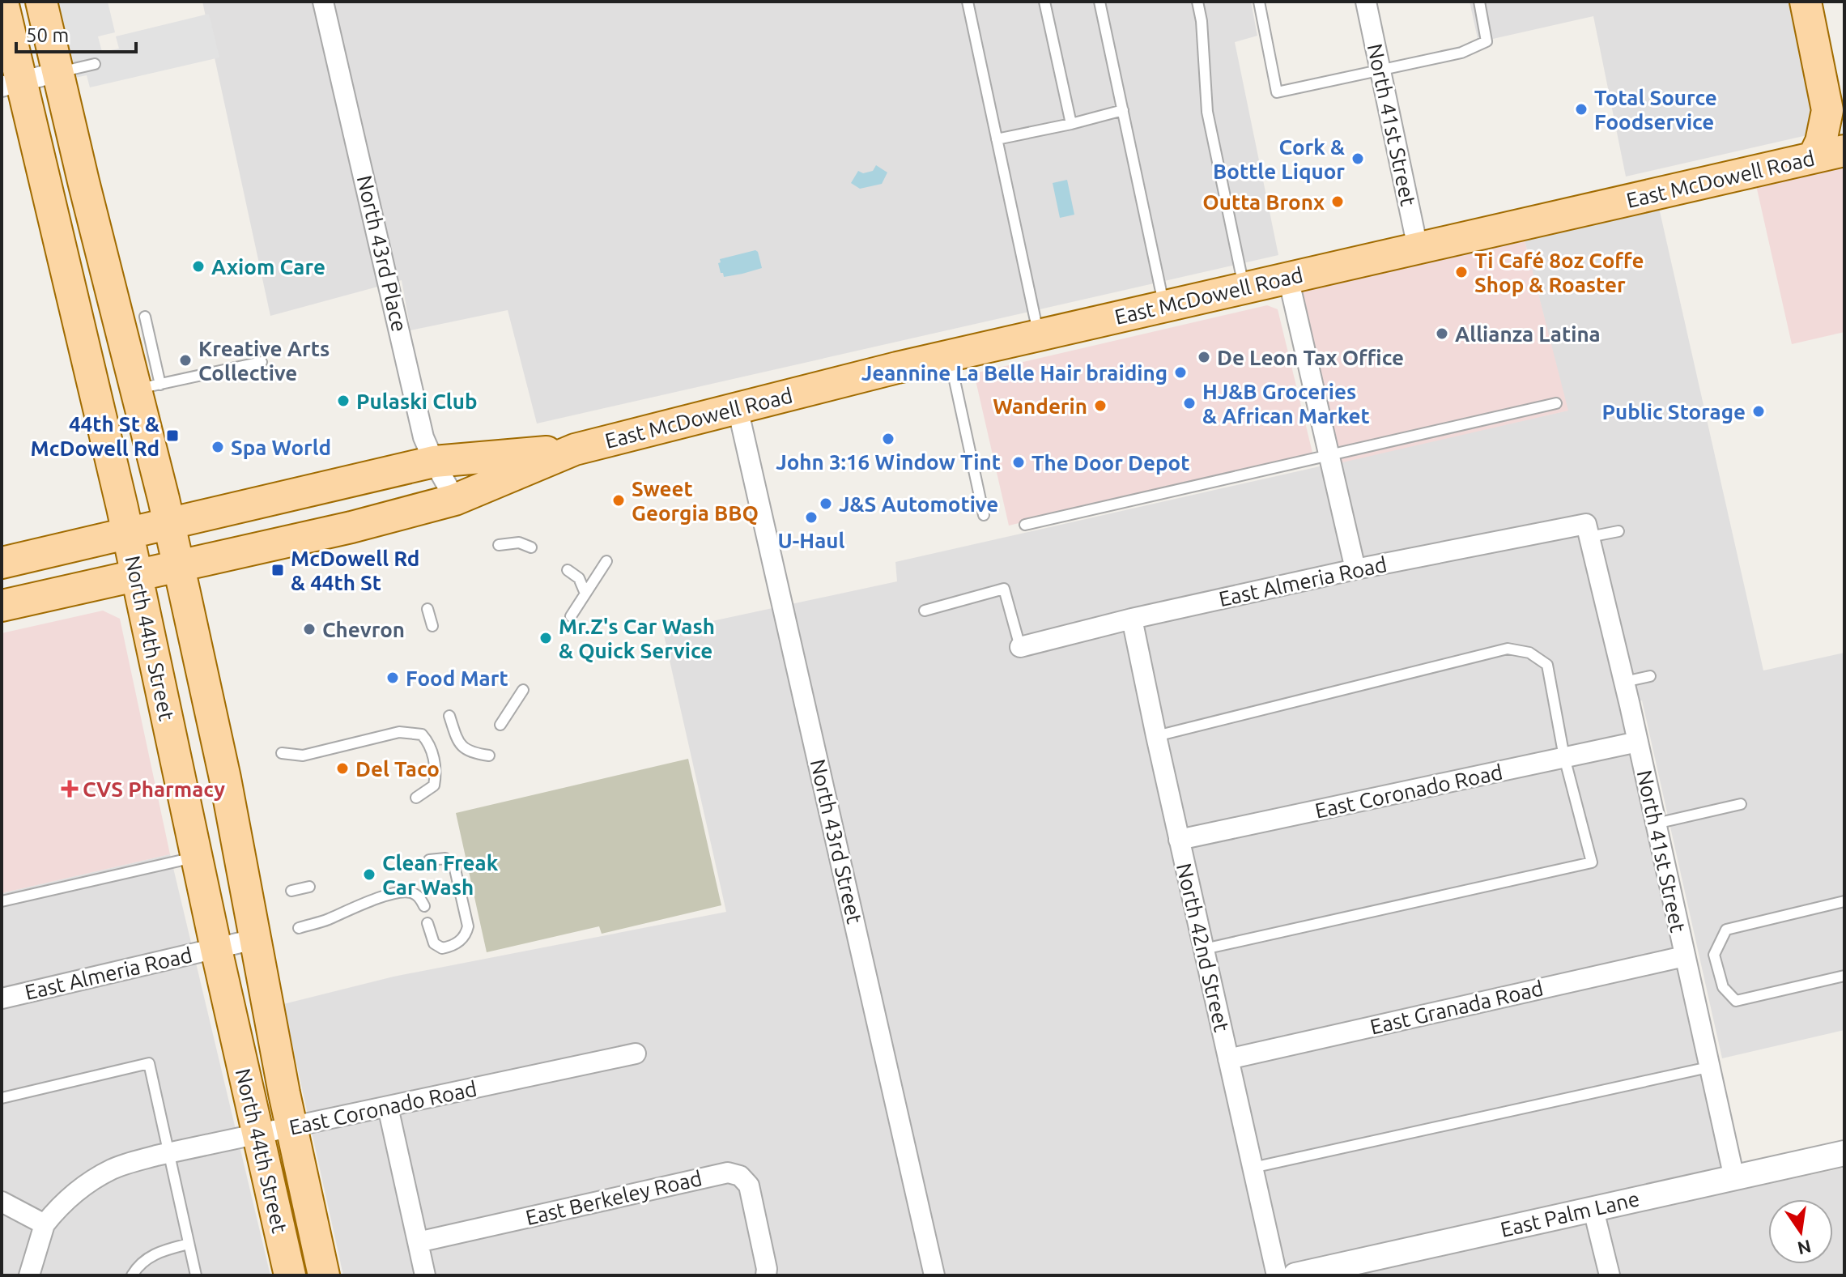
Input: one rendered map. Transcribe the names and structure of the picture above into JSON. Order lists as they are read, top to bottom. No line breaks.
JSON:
{"streets":{"main road":["East McDowell Road","North 44th Street"],"street":["North 41st Street","North 43rd Place","East Almeria Road","East Coronado Road","North 43rd Street","North 42nd Street","East Granada Road","East Berkeley Road","East Palm Lane"]},"crossings":[["North 41st Street","East McDowell Road"],["North 41st Street","East Almeria Road"],["North 41st Street","East Coronado Road"],["North 41st Street","East Granada Road"],["North 41st Street","East Palm Lane"],["East McDowell Road","North 43rd Place"],["East McDowell Road","North 44th Street"],["East McDowell Road","North 43rd Street"],["East Almeria Road","North 44th Street"],["East Almeria Road","North 42nd Street"],["North 44th Street","East Coronado Road"],["East Coronado Road","North 42nd Street"],["North 42nd Street","East Granada Road"]],"places":{"other":["Total Source Foodservice","Cork & Bottle Liquor","Outta Bronx","Axiom Care","Ti Café 8oz Coffe Shop & Roaster","Allianza Latina","De Leon Tax Office","Kreative Arts Collective","Jeannine La Belle Hair braiding","Pulaski Club","HJ&B Groceries & African Market","Wanderin","Public Storage","John 3:16 Window Tint","Spa World","The Door Depot","Sweet Georgia BBQ","J&S Automotive","U-Haul","Chevron","Mr.Z's Car Wash & Quick Service","Food Mart","Del Taco","Clean Freak Car Wash"],"transit":["44th St & McDowell Rd","McDowell Rd & 44th St"],"health":["CVS Pharmacy"]},"scale_bar":"50 m","north":"bottom"}
